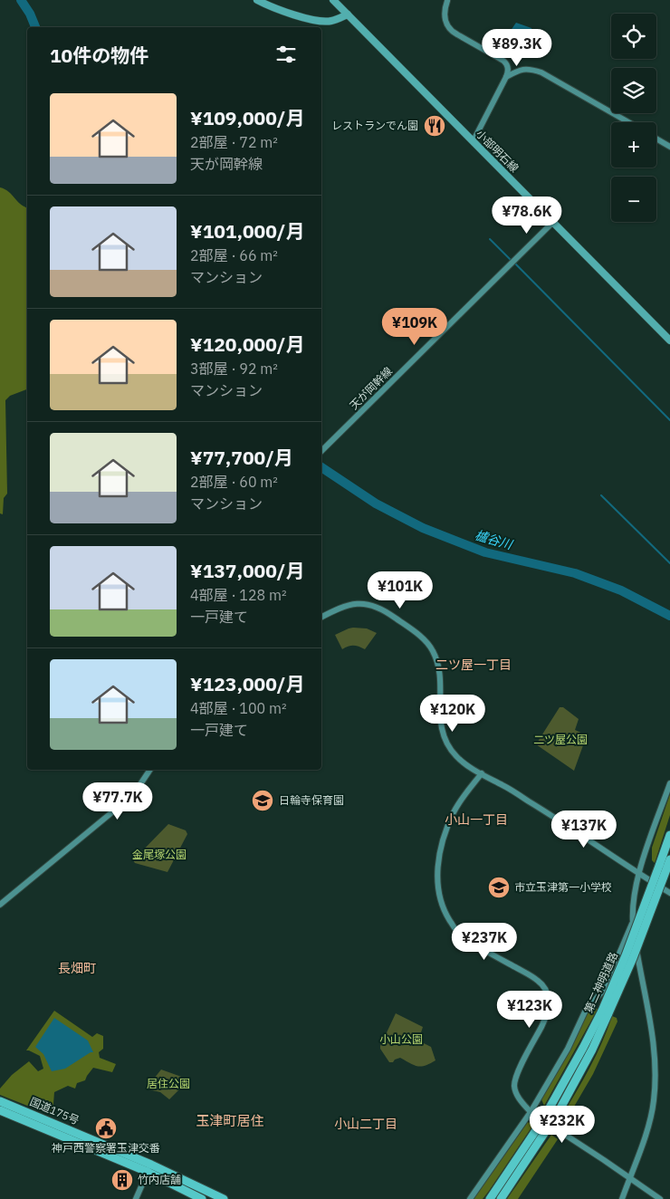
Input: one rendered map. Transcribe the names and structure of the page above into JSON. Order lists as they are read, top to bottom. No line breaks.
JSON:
{"streets":{"highway":["第二神明道路","国道175号"],"main road":["小部明石線"],"street":["天が岡幹線"]},"crossings":[["小部明石線","天が岡幹線"]],"districts":["二ツ屋一丁目","小山一丁目","長畑町","玉津町居住","小山二丁目"],"water":["櫨谷川"],"parks":["二ツ屋公園","金尾塚公園","小山公園","居住公園"],"places":{"restaurant":["レストランでん園"],"school or university":["日輪寺保育園","市立玉津第一小学校"],"public building":["神戸西警察署玉津交番"],"building":["竹内店舗"]},"page":{"map_buttons":["+","−"],"heading":"10件の物件","price":["¥89.3K","¥78.6K","¥109K","¥101K","¥120K","¥77.7K","¥137K","¥237K","¥123K","¥232K"],"list":[{"name":"¥109,000/月","note":"2部屋 · 72 m² · 天が岡幹線"},{"name":"¥101,000/月","note":"2部屋 · 66 m² · マンション"},{"name":"¥120,000/月","note":"3部屋 · 92 m² · マンション"},{"name":"¥77,700/月","note":"2部屋 · 60 m² · マンション"},{"name":"¥137,000/月","note":"4部屋 · 128 m² · 一戸建て"},{"name":"¥123,000/月","note":"4部屋 · 100 m² · 一戸建て"}]}}
